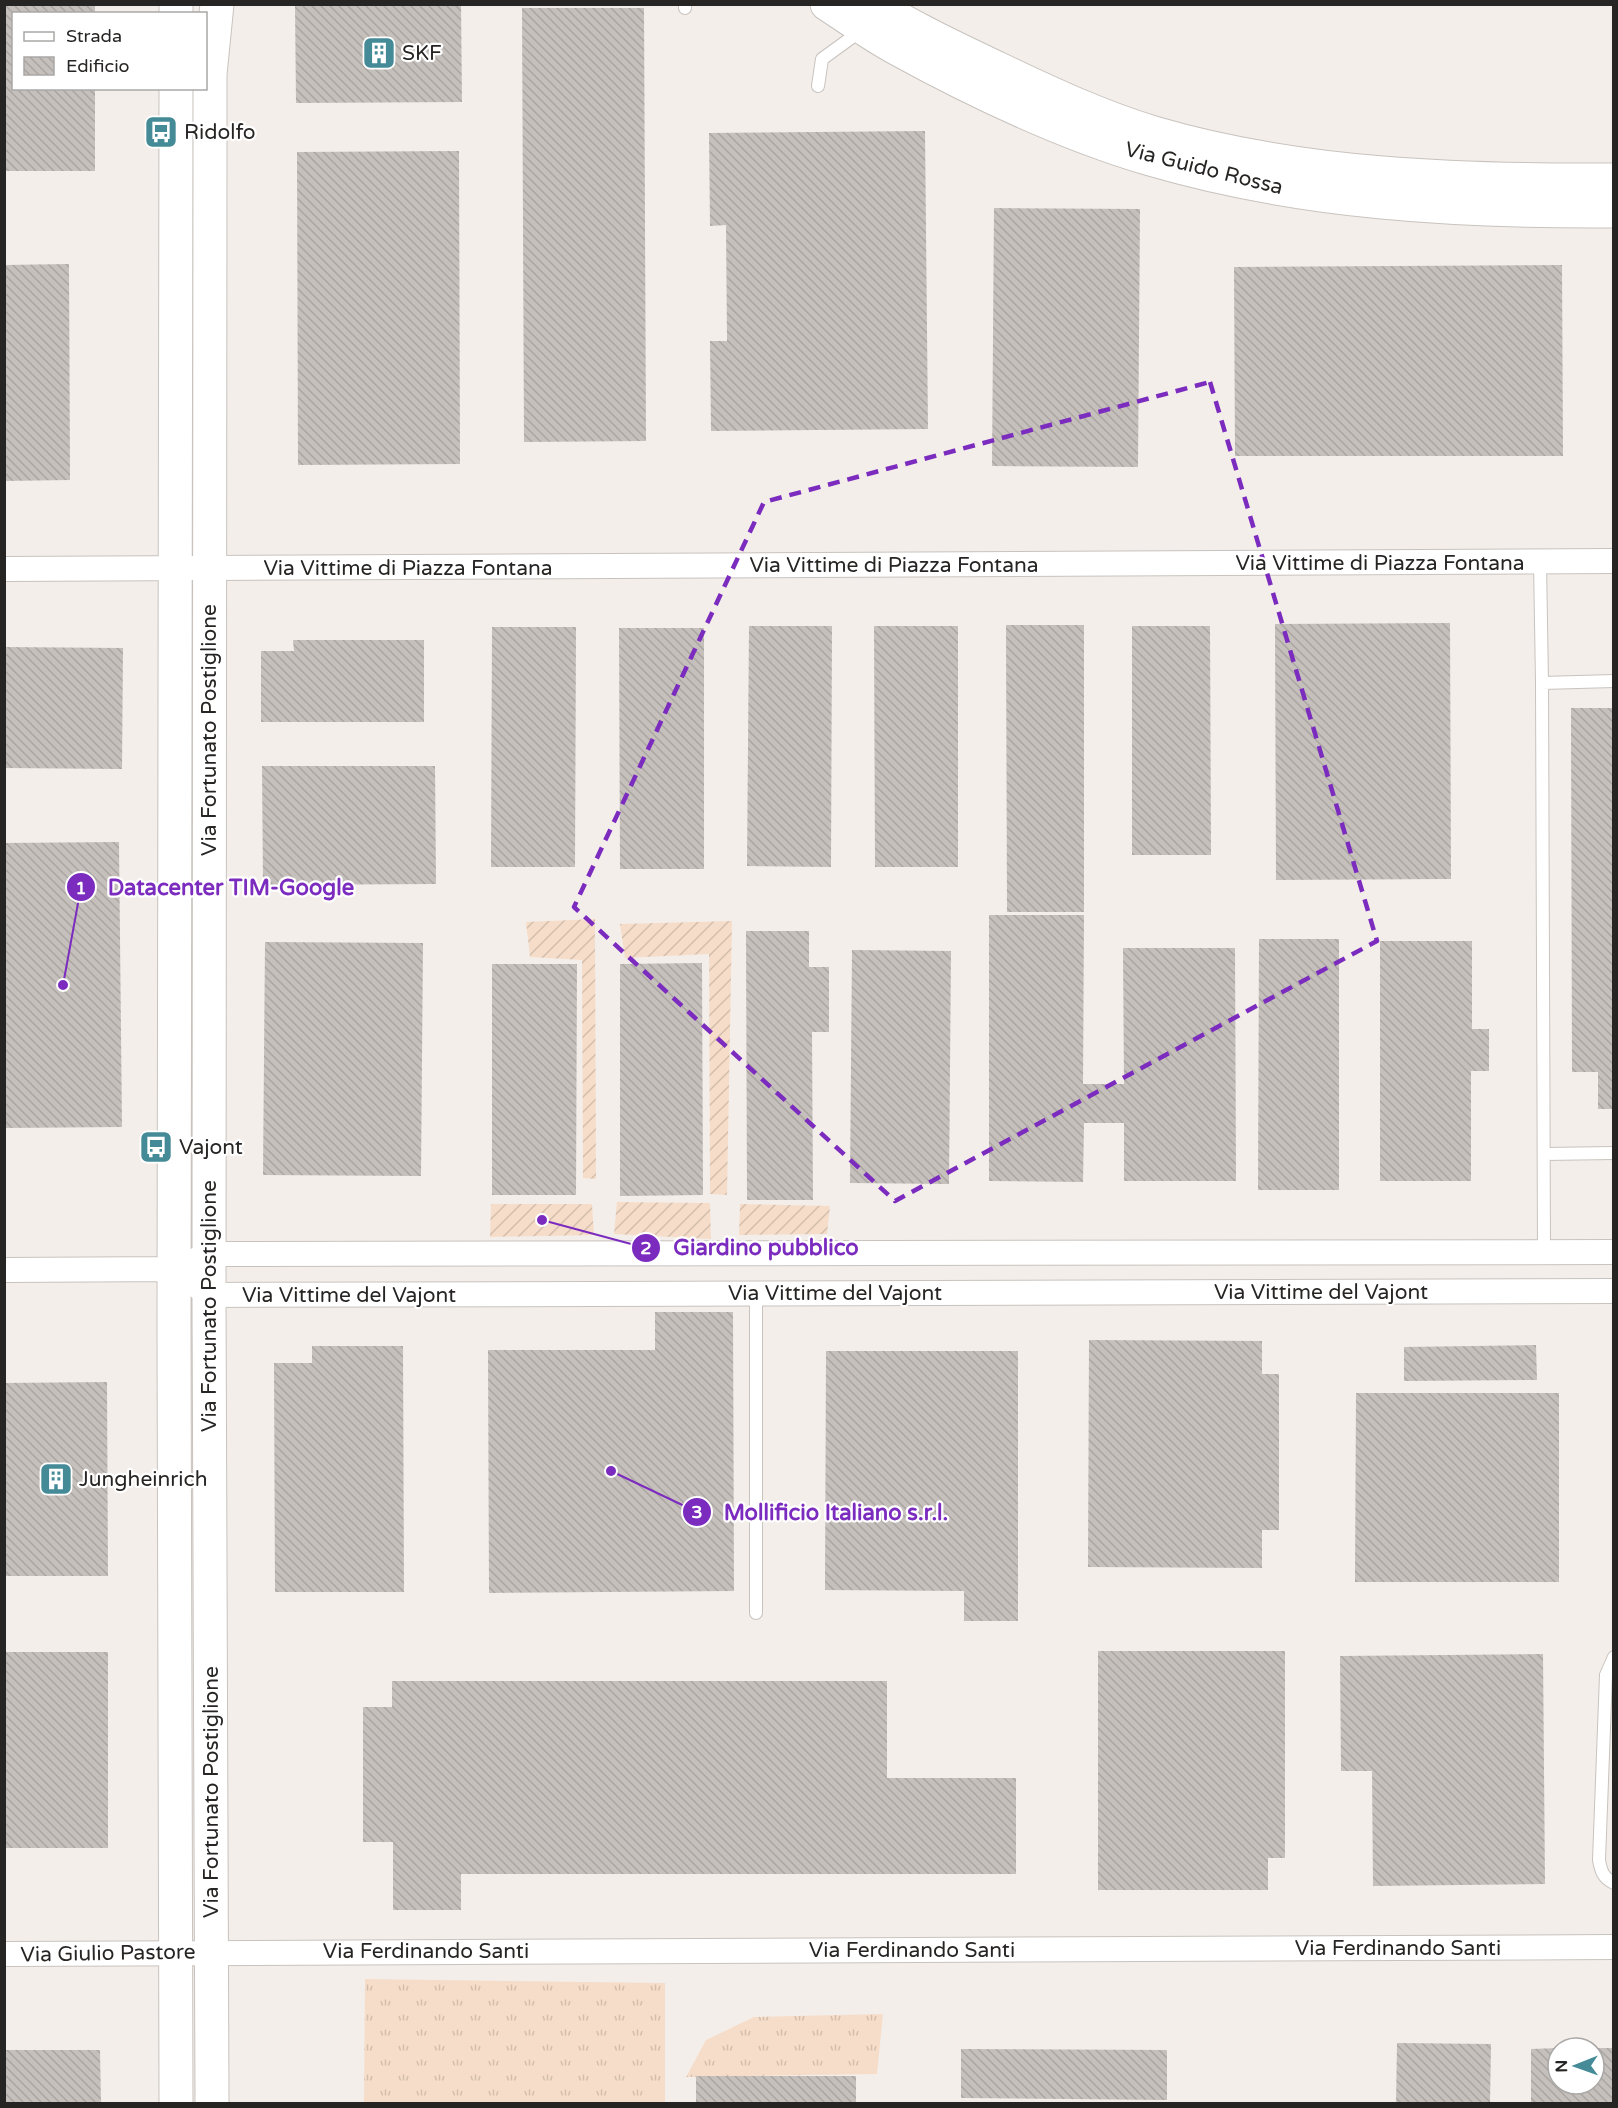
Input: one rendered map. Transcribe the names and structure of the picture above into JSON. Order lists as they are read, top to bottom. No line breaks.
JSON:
{"streets":{"street":["Via Guido Rossa","Via Vittime di Piazza Fontana","Via Fortunato Postiglione","Via Vittime del Vajont","Via Ferdinando Santi","Via Giulio Pastore"]},"crossings":[["Via Vittime di Piazza Fontana","Via Fortunato Postiglione"],["Via Fortunato Postiglione","Via Vittime del Vajont"],["Via Fortunato Postiglione","Via Ferdinando Santi"],["Via Fortunato Postiglione","Via Giulio Pastore"],["Via Ferdinando Santi","Via Giulio Pastore"]],"places":{"building":["SKF","Jungheinrich"],"bus stop":["Ridolfo","Vajont"],"other":["Datacenter TIM-Google","Giardino pubblico","Mollificio Italiano s.r.l."]},"legend":["Strada","Edificio"],"north":"left"}
